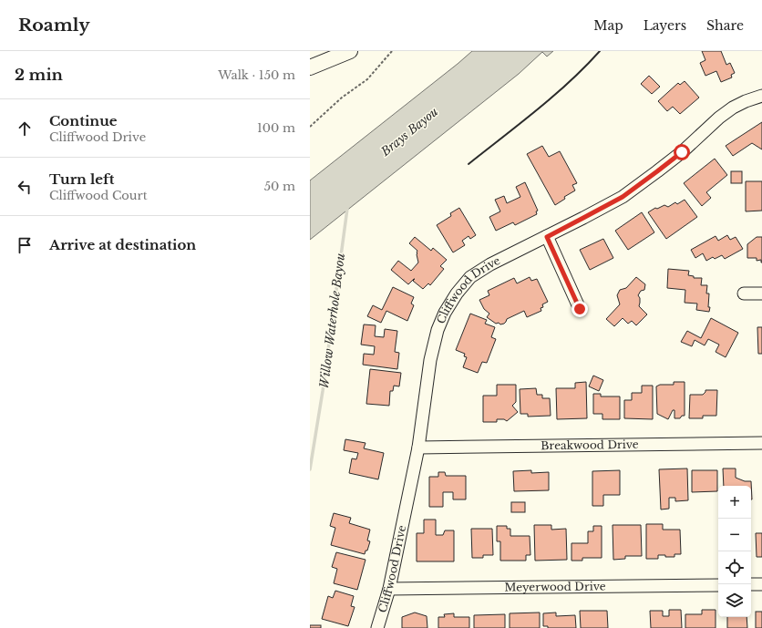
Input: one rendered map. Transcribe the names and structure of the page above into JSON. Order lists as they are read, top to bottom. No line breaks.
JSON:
{"streets":{"street":["Cliffwood Drive","Breakwood Drive","Meyerwood Drive"]},"crossings":[["Cliffwood Drive","Breakwood Drive"],["Cliffwood Drive","Meyerwood Drive"]],"water":["Brays Bayou","Willow Waterhole Bayou"],"page":{"header":"Roamly","nav":["Map","Layers","Share"],"heading":["2 min","Walk · 150 m"],"list":[["Continue","Cliffwood Drive","100 m"],["Turn left","Cliffwood Court","50 m"],"Arrive at destination"],"map_buttons":["+","−"]}}
